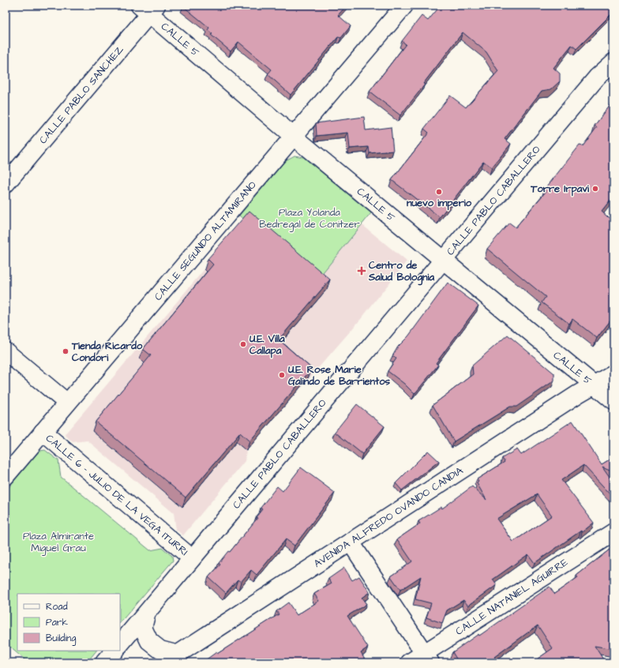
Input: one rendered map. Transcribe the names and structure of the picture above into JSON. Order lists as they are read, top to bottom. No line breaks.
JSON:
{"streets":{"street":["CALLE 5","CALLE PABLO SANCHEZ","CALLE PABLO CABALLERO","CALLE SEGUNDO ALTAMIRANO","CALLE 6 - JULIO DE LA VEGA ITURRI","AVENIDA ALFREDO OVANDO CANDIA","CALLE NATANIEL AGUIRRE"]},"crossings":[["CALLE 5","CALLE PABLO SANCHEZ"],["CALLE 5","CALLE PABLO CABALLERO"],["CALLE 5","CALLE SEGUNDO ALTAMIRANO"],["CALLE 5","AVENIDA ALFREDO OVANDO CANDIA"],["CALLE PABLO CABALLERO","CALLE 6 - JULIO DE LA VEGA ITURRI"],["CALLE SEGUNDO ALTAMIRANO","CALLE 6 - JULIO DE LA VEGA ITURRI"]],"parks":["Plaza Yolanda Bedregal de Conitzer","Plaza Almirante Miguel Grau"],"places":{"other":["Torre Irpavi","nuevo imperio","U.E. Villa Callapa","Tienda Ricardo Condori","U.E. Rose Marie Galindo de Barrientos"],"health":["Centro de Salud Bolognia"]},"legend":["Road","Park","Building"]}
